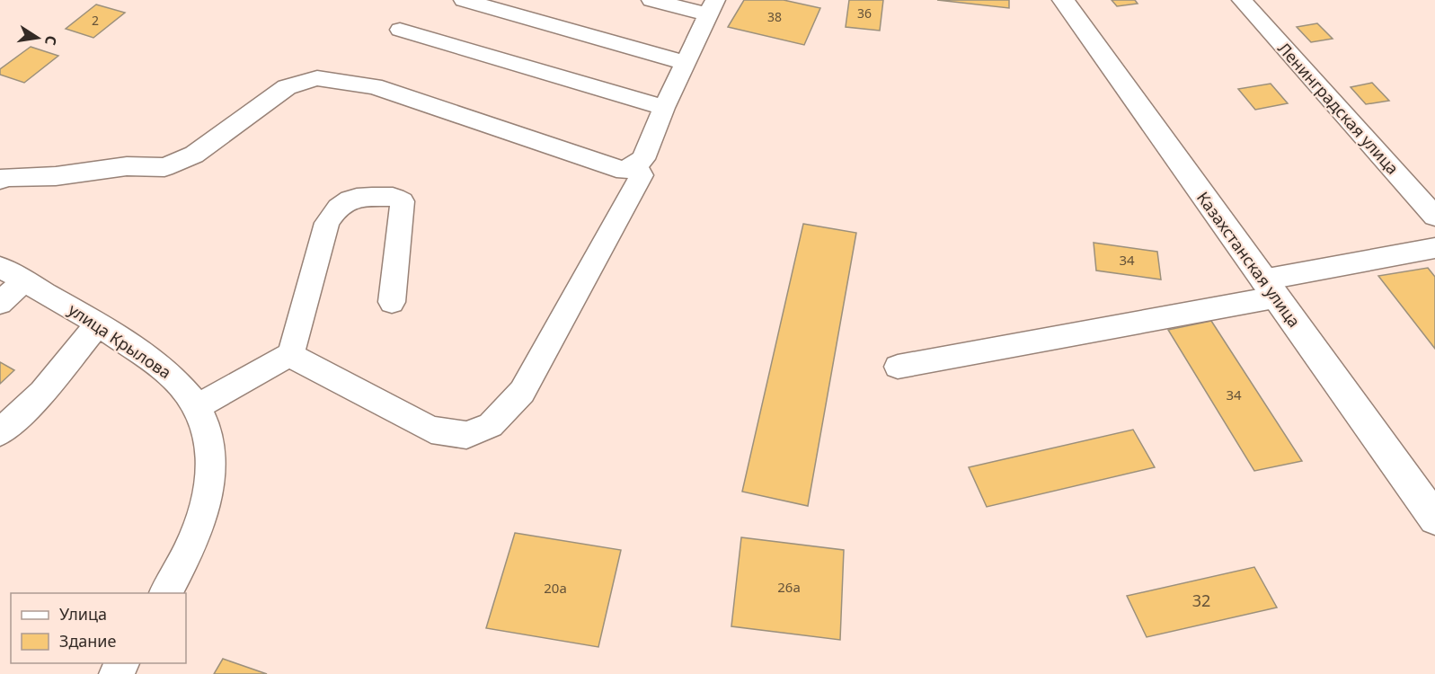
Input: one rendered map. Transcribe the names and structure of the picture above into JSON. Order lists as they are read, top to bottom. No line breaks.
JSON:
{"streets":{"main road":["Казахстанская улица"],"street":["Ленинградская улица","улица Крылова"]},"house_numbers":["36","38","2","34","34","26а","20а","32"],"legend":["Улица","Здание"],"north":"right"}
